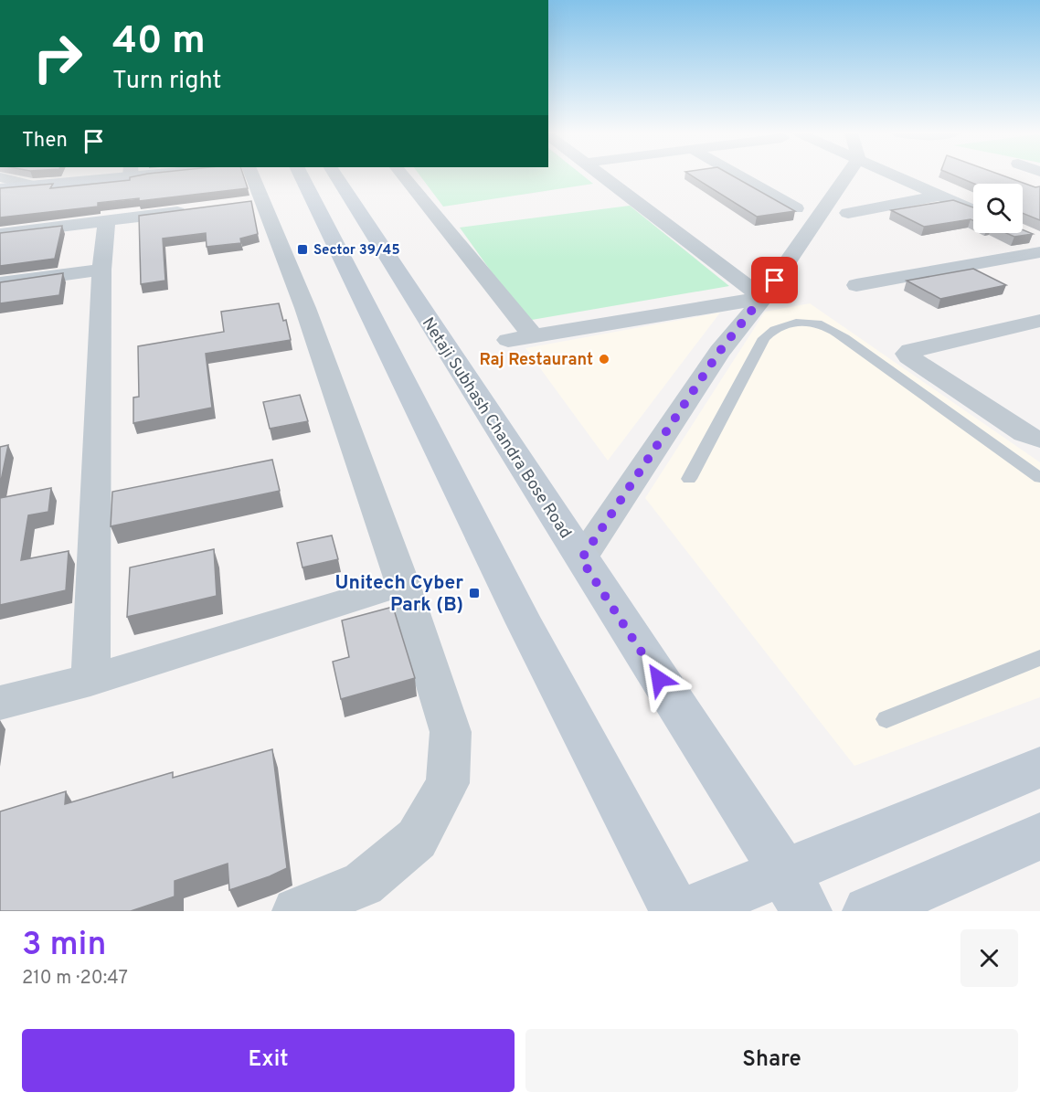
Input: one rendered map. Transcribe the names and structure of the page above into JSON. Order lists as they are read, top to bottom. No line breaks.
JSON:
{"streets":{"main road":["Netaji Subhash Chandra Bose Road"]},"places":{"transit":["Sector 39/45","Unitech Cyber Park (B)"],"other":["Raj Restaurant"]},"page":{"turn":["40 m","Turn right"],"then":"Then","heading":["3 min","210 m · 20:47"],"buttons":["Exit","Share"]}}
